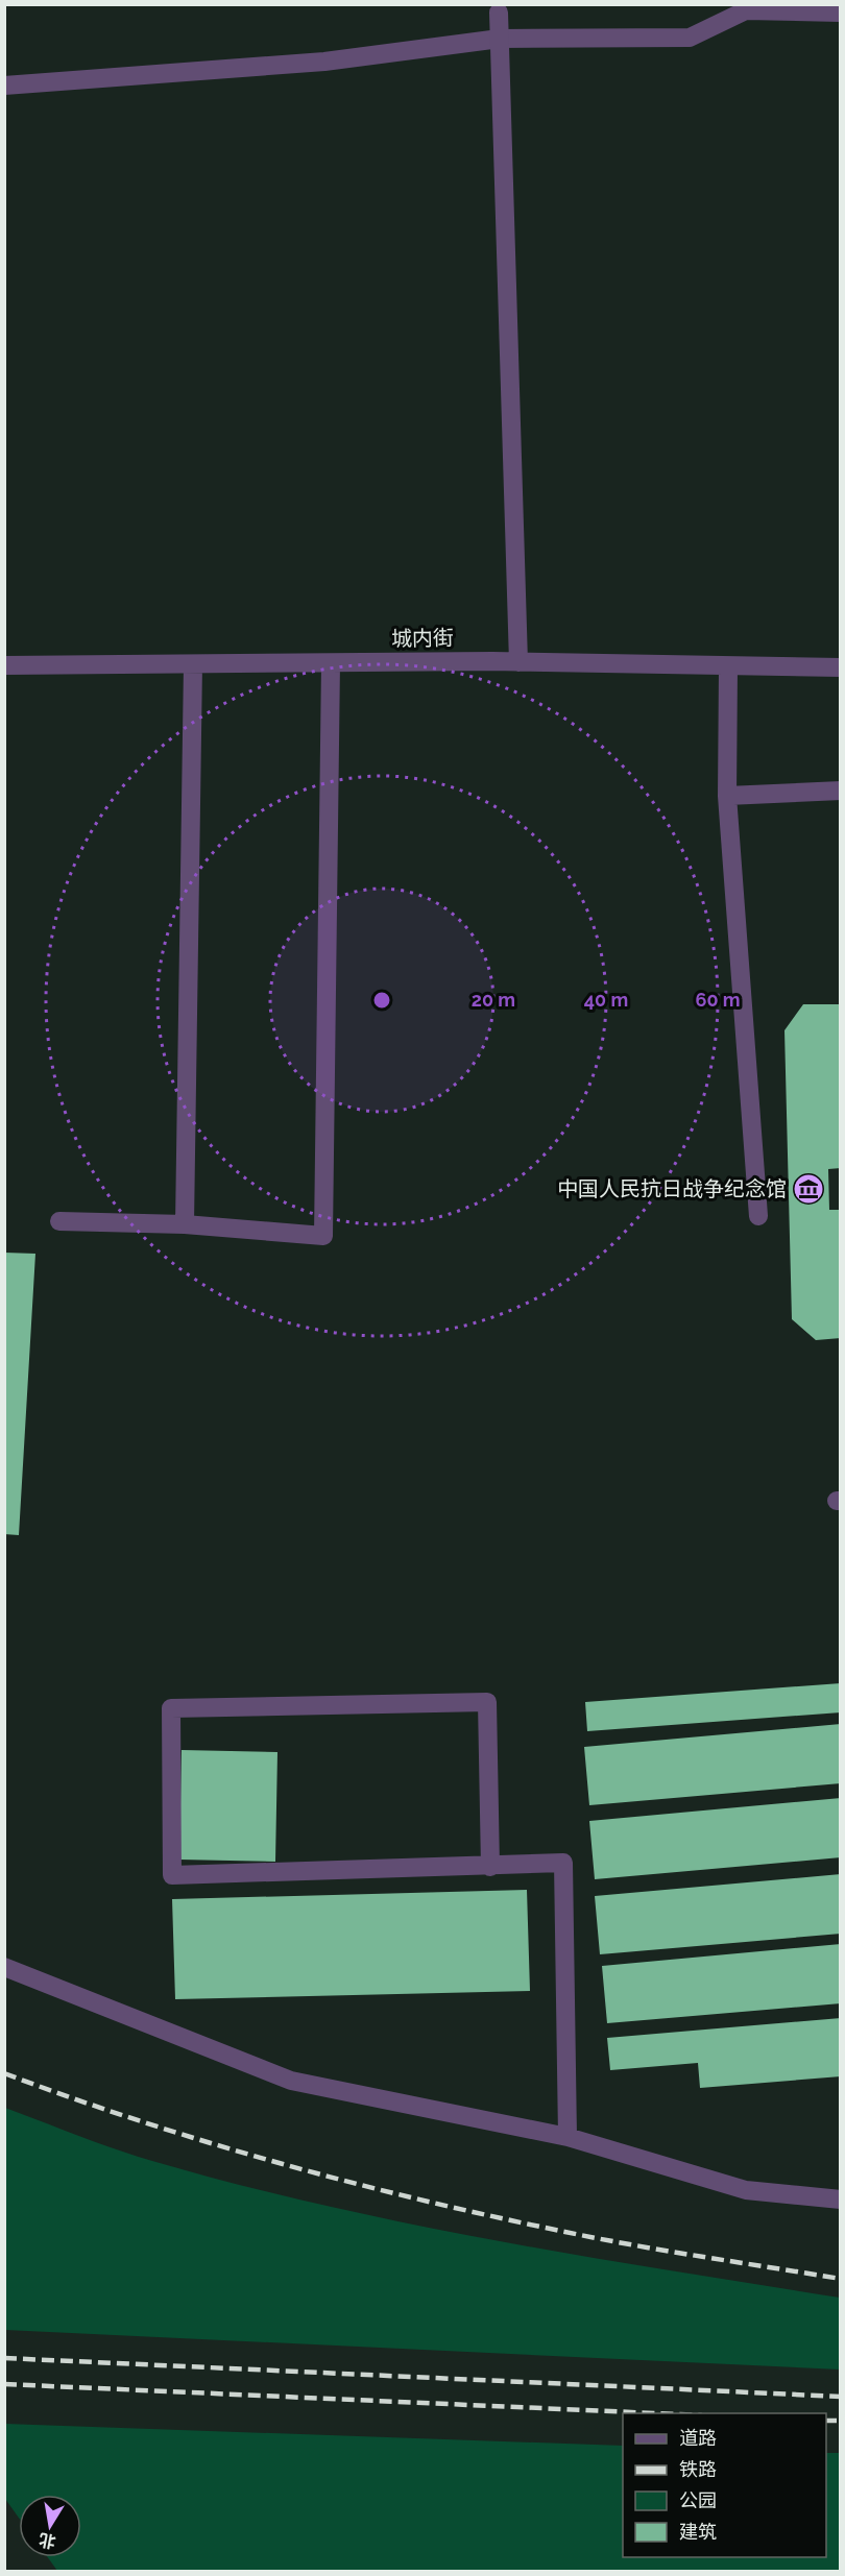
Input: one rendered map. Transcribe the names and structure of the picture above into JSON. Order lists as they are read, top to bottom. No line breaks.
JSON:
{"streets":{"street":["城内街"]},"places":{"museum":["中国人民抗日战争纪念馆"]},"legend":["道路","铁路","公园","建筑"],"north":"bottom","rings":["20 m","40 m","60 m"]}
